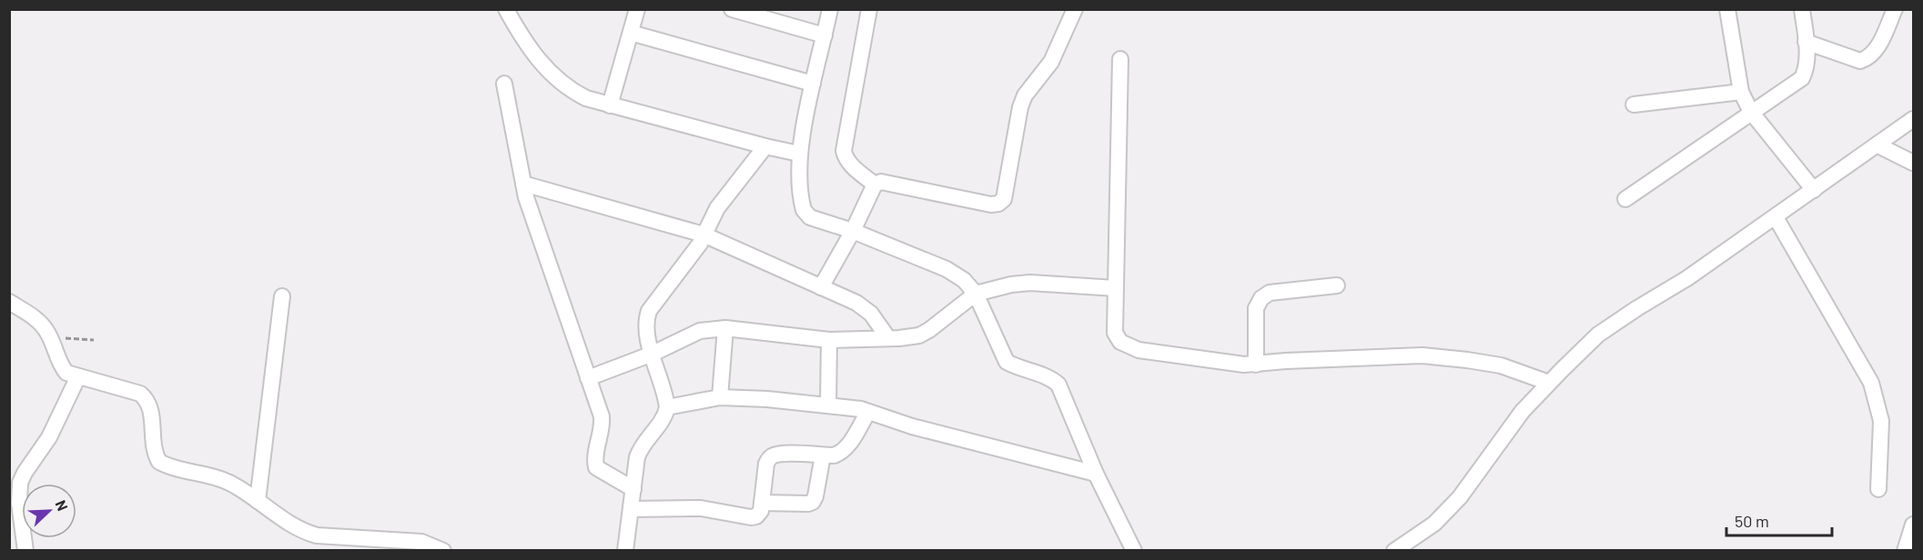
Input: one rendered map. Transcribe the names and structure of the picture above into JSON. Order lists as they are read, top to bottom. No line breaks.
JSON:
{"scale_bar":"50 m","north":"top right"}
